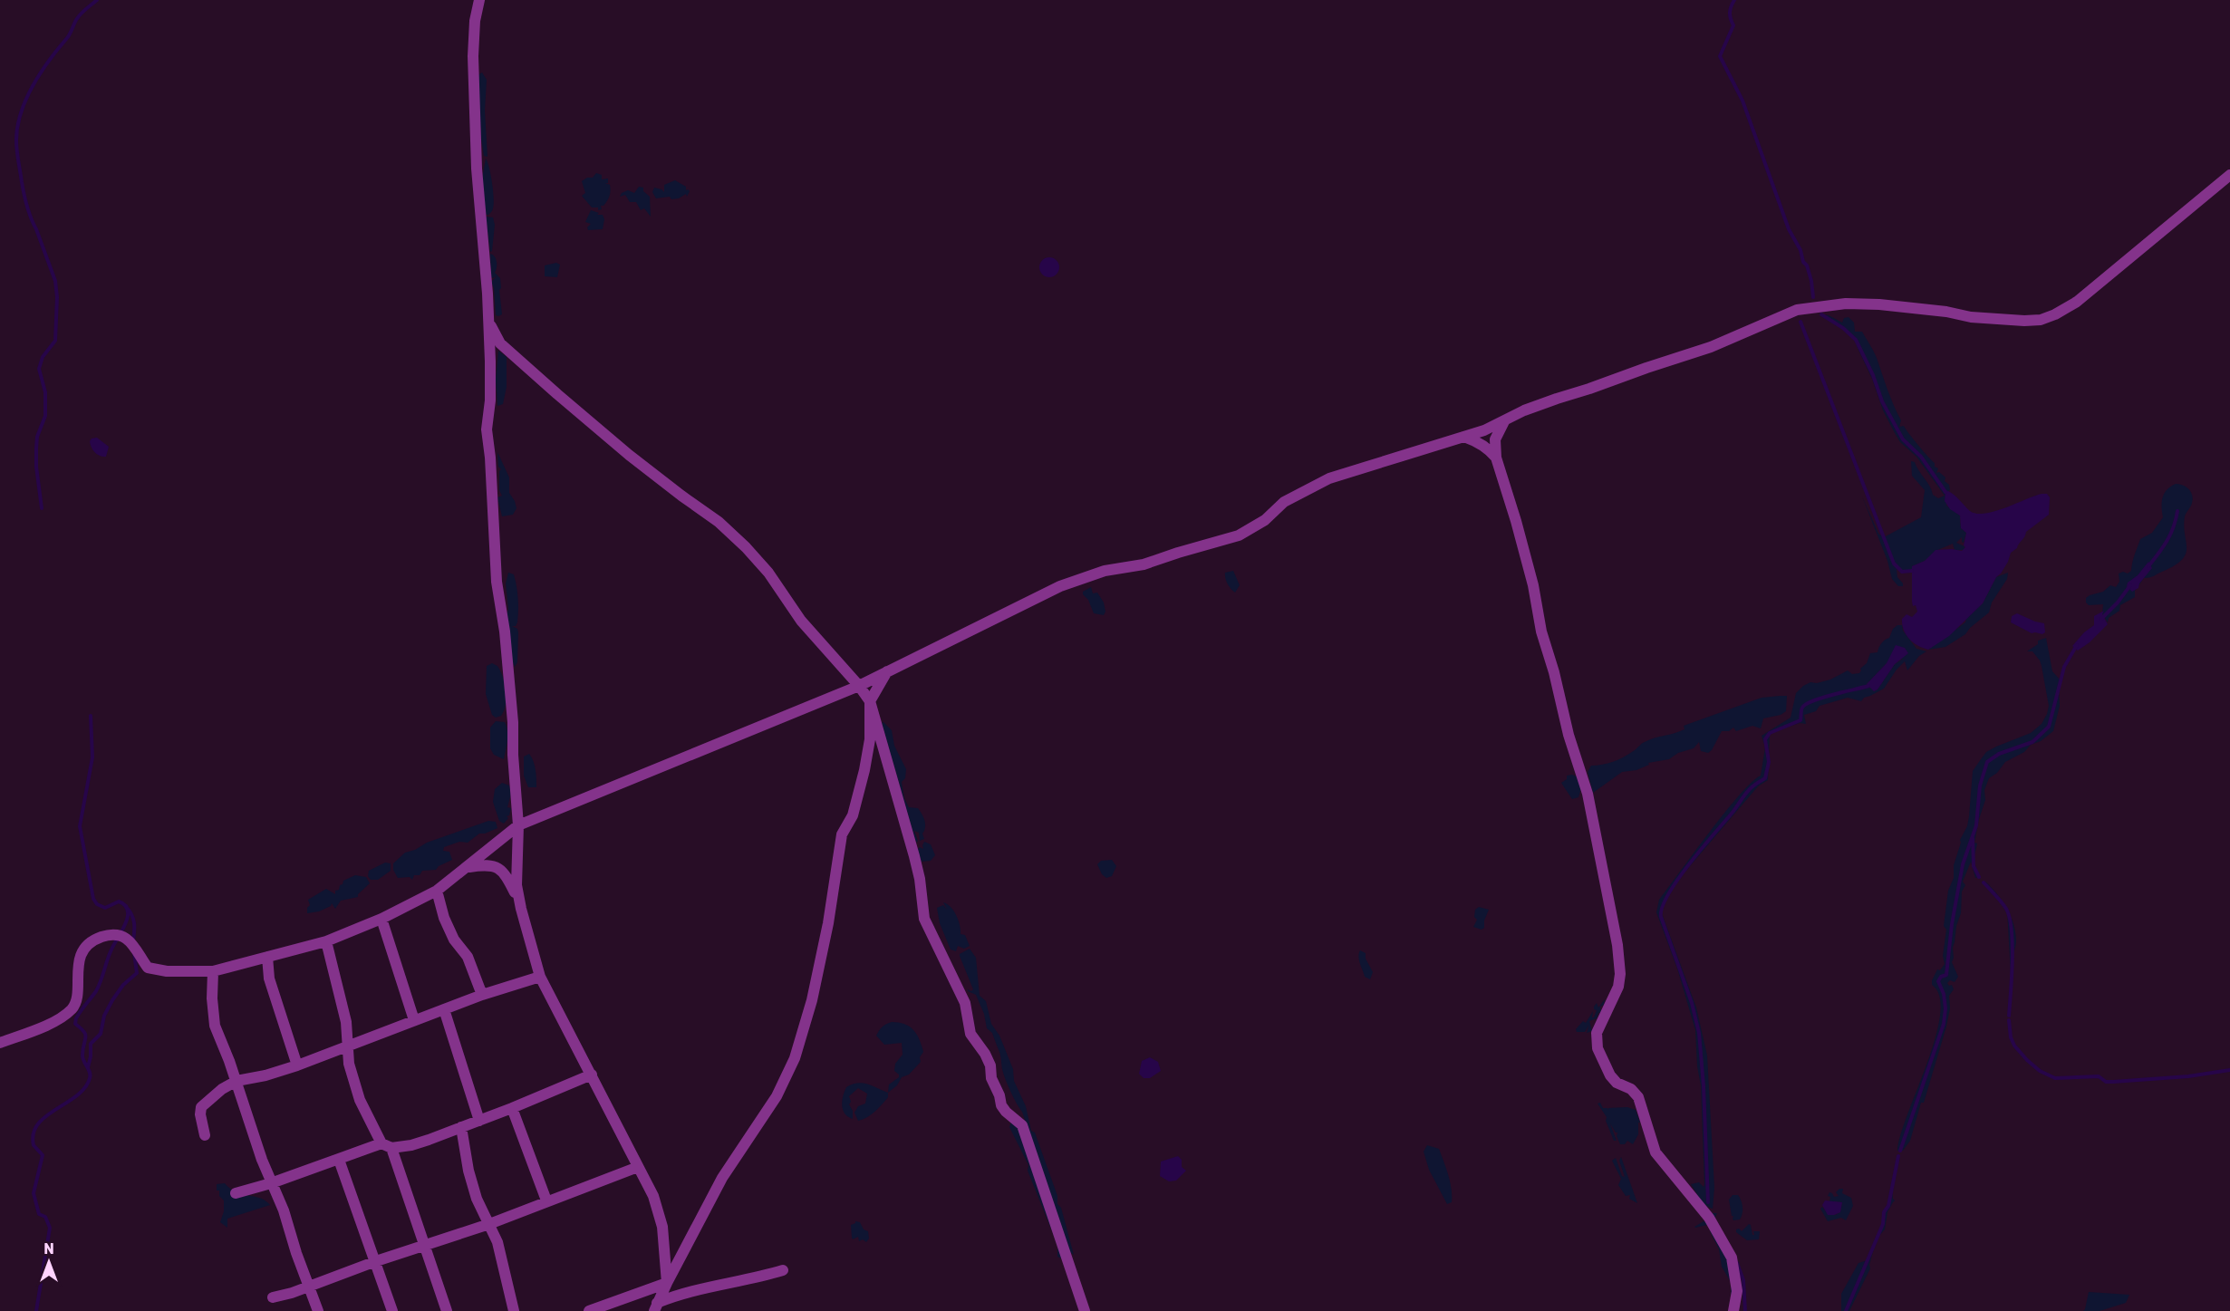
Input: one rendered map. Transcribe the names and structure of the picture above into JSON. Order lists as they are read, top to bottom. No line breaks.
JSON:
{"north":"top"}
